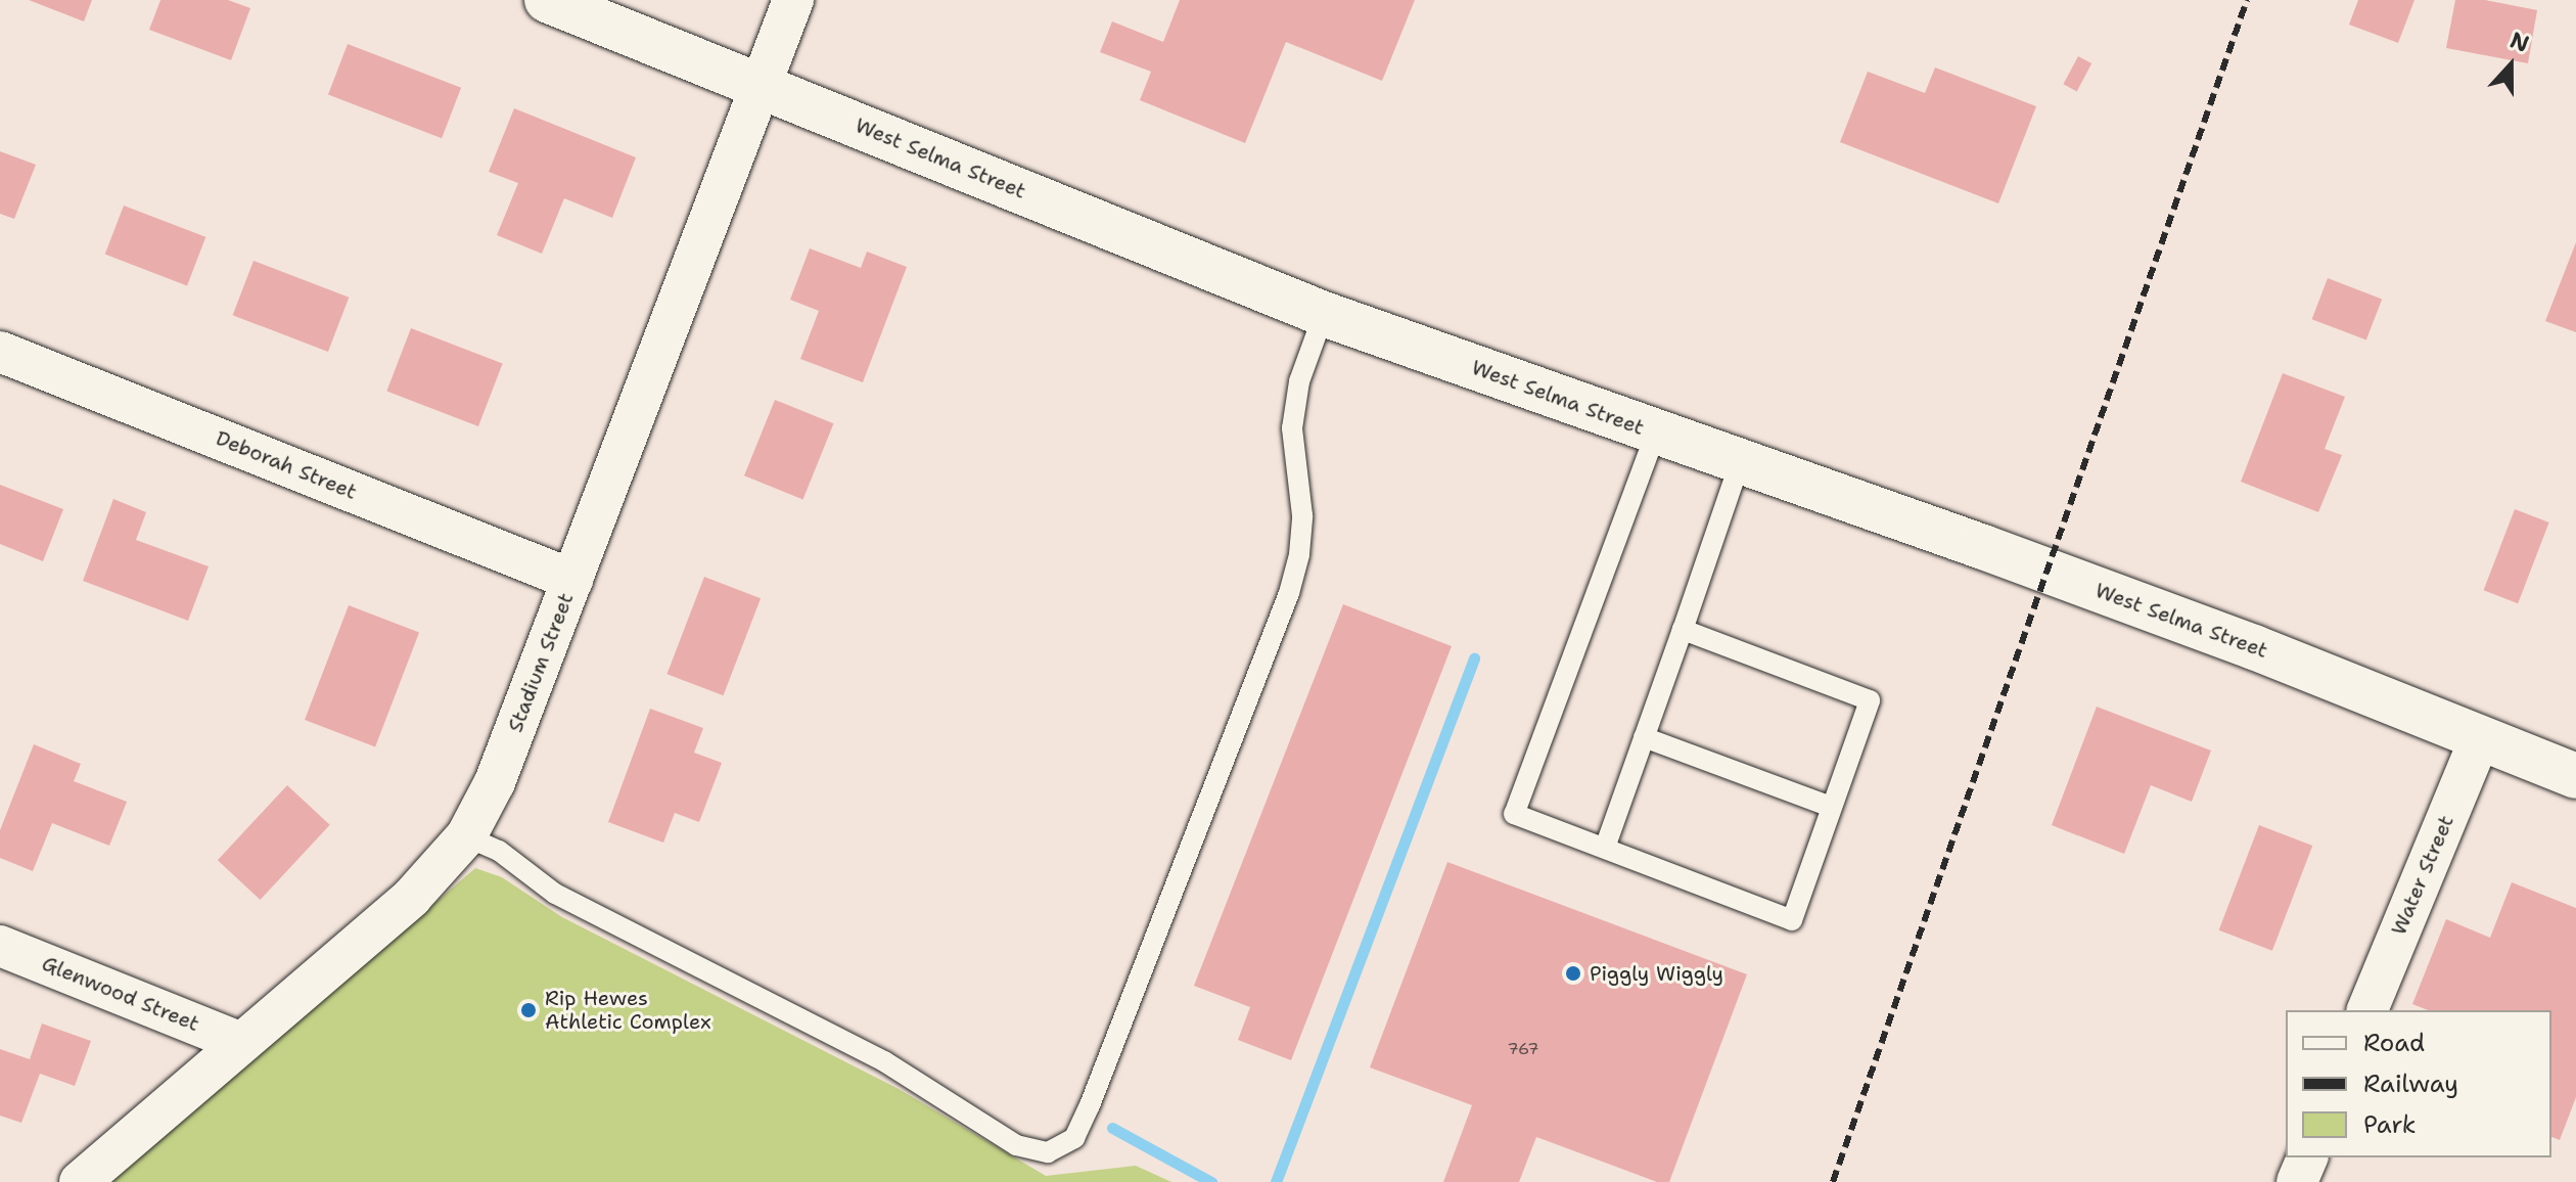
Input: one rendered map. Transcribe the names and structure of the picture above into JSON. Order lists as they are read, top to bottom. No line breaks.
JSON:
{"streets":{"street":["West Selma Street","Deborah Street","Stadium Street","Water Street","Glenwood Street"]},"crossings":[["West Selma Street","Stadium Street"],["West Selma Street","Water Street"],["Deborah Street","Stadium Street"],["Stadium Street","Glenwood Street"]],"places":["Piggly Wiggly","Rip Hewes Athletic Complex"],"house_numbers":["767"],"legend":["Road","Railway","Park"],"north":"top"}
